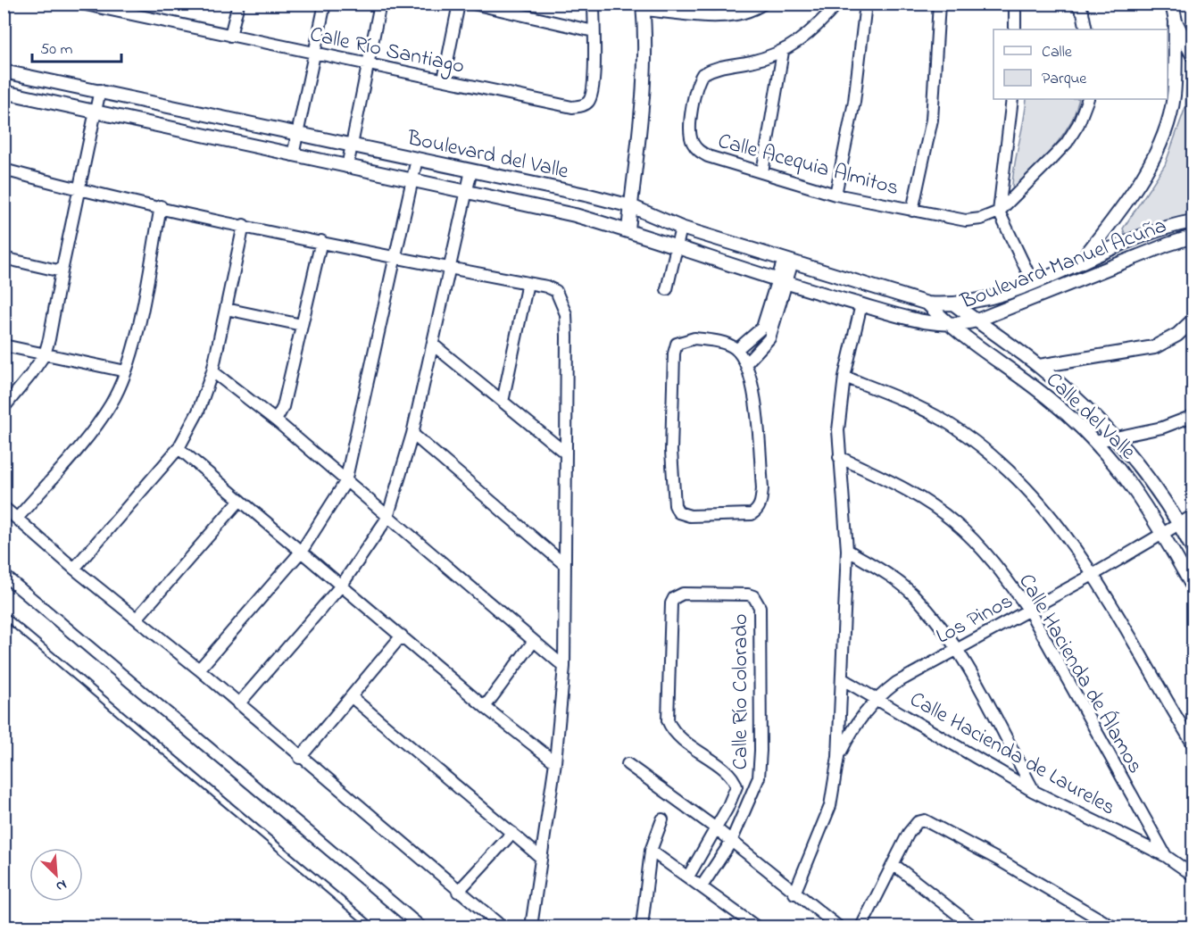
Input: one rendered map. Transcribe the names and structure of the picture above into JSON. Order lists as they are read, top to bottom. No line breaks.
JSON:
{"streets":{"street":["Calle Río Santiago","Boulevard del Valle","Calle Acequia Almitos","Boulevard Manuel Acuña","Calle del Valle","Los Pinos","Calle Hacienda de Álamos","Calle Río Colorado","Calle Hacienda de Laureles"]},"crossings":[["Boulevard del Valle","Boulevard Manuel Acuña"],["Boulevard del Valle","Calle del Valle"],["Boulevard Manuel Acuña","Calle del Valle"],["Calle del Valle","Los Pinos"],["Los Pinos","Calle Hacienda de Álamos"],["Los Pinos","Calle Hacienda de Laureles"],["Calle Hacienda de Álamos","Calle Hacienda de Laureles"]],"legend":["Calle","Parque"],"scale_bar":"50 m","north":"bottom right"}
